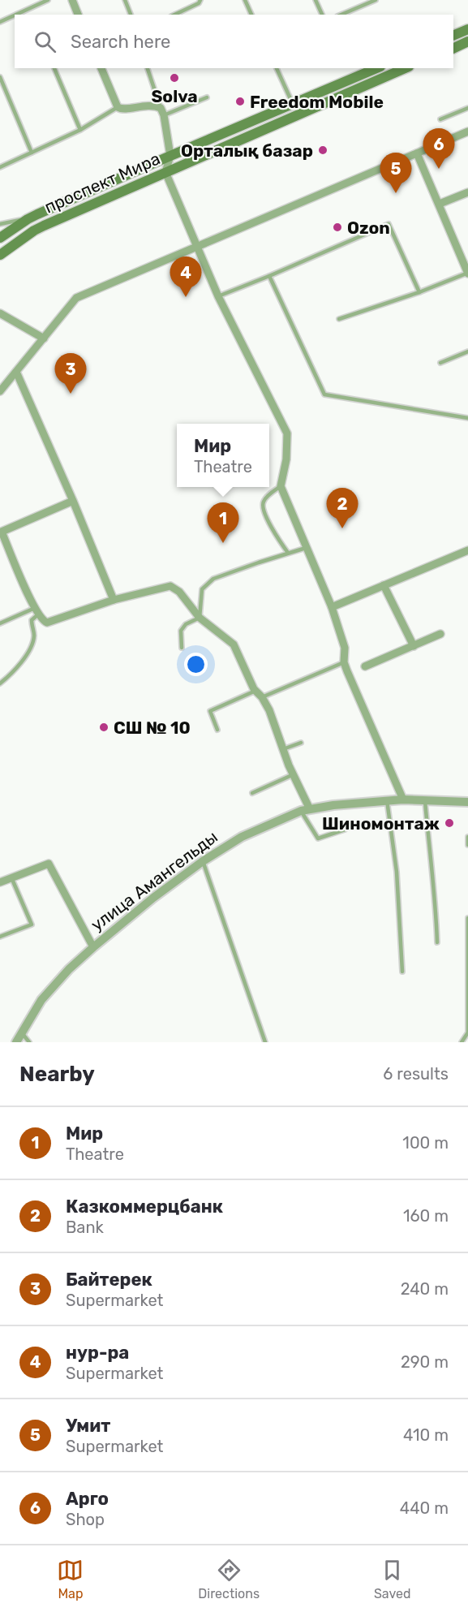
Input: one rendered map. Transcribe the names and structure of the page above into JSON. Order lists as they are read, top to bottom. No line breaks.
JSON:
{"streets":{"main road":["проспект Мира"],"street":["улица Амангельды"]},"places":["Solva","Freedom Mobile","Орталық базар","Ozon","СШ № 10","Шиномонтаж"],"page":{"search":"Search here","pins":["6","5","4","3","2","1"],"popup":["Мир","Theatre"],"heading":["Nearby","6 results"],"list":[{"mark":"1","name":"Мир","note":"Theatre","value":"100 m"},{"mark":"2","name":"Казкоммерцбанк","note":"Bank","value":"160 m"},{"mark":"3","name":"Байтерек","note":"Supermarket","value":"240 m"},{"mark":"4","name":"нур-ра","note":"Supermarket","value":"290 m"},{"mark":"5","name":"Умит","note":"Supermarket","value":"410 m"},{"mark":"6","name":"Арго","note":"Shop","value":"440 m"}],"nav":["Map","Directions","Saved"]}}
